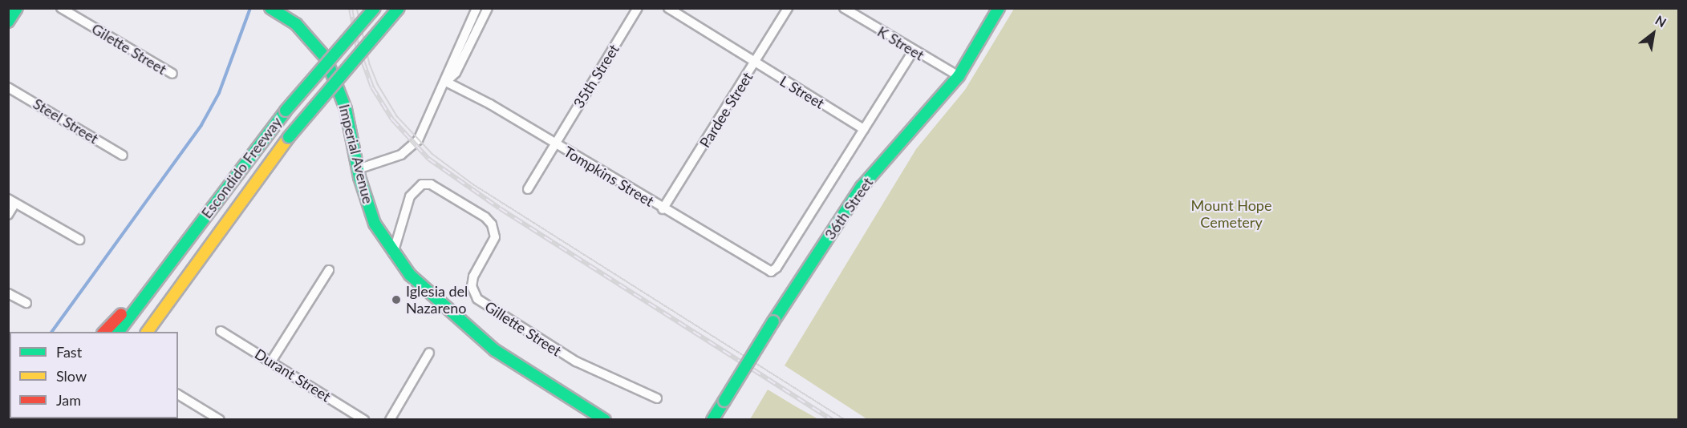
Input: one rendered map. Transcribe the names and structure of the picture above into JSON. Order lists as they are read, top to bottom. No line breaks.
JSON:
{"streets":{"main road":["Imperial Avenue","Escondido Freeway","36th Street"],"street":["K Street","Gilette Street","35th Street","L Street","Pardee Street","Steel Street","Tompkins Street","Gillette Street","Durant Street"]},"crossings":[["K Street","36th Street"],["35th Street","Tompkins Street"],["L Street","Pardee Street"],["L Street","36th Street"],["Pardee Street","Tompkins Street"],["Imperial Avenue","Gillette Street"],["Tompkins Street","36th Street"]],"parks":["Mount Hope Cemetery"],"places":["Iglesia del Nazareno"],"legend":["Fast","Slow","Jam"],"north":"top right"}
